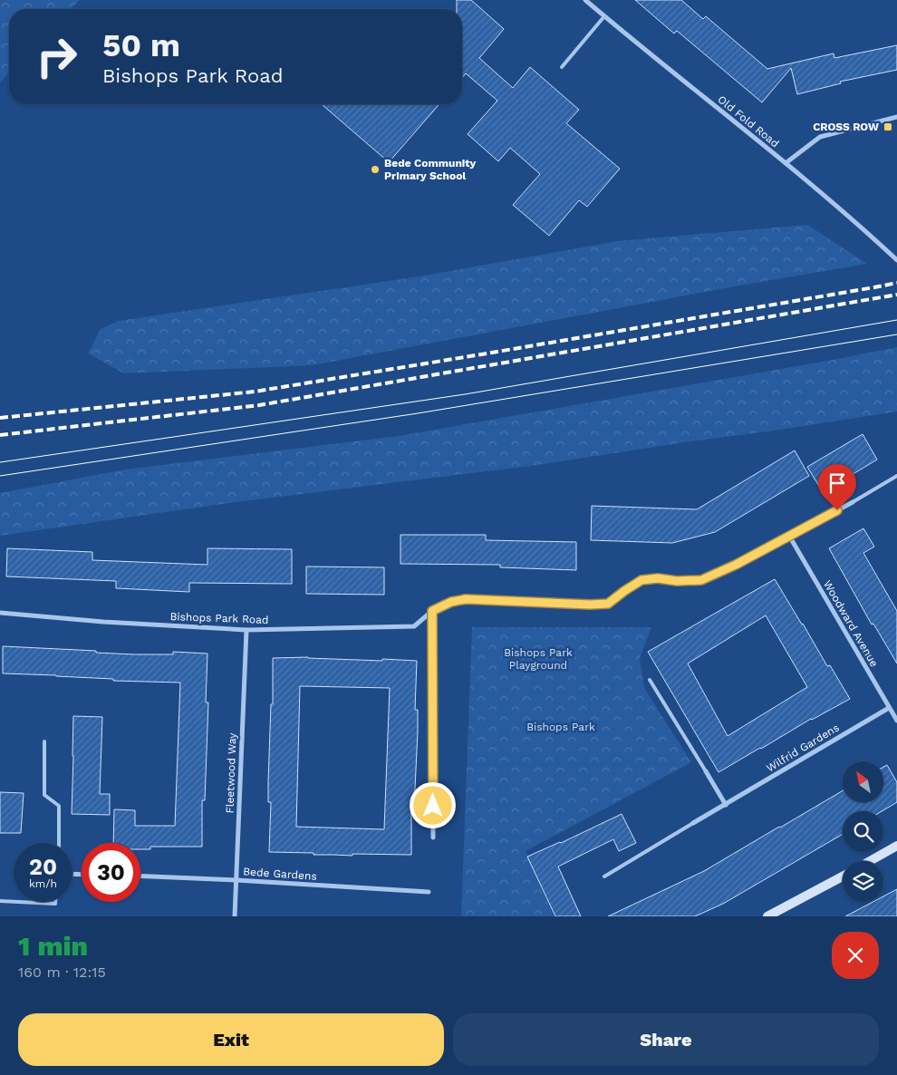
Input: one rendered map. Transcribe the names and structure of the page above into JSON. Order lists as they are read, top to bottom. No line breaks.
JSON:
{"streets":{"street":["Old Fold Road","Bishops Park Road","Woodward Avenue","Wilfrid Gardens","Fleetwood Way","Bede Gardens"]},"crossings":[["Bishops Park Road","Woodward Avenue"],["Bishops Park Road","Fleetwood Way"],["Woodward Avenue","Wilfrid Gardens"],["Fleetwood Way","Bede Gardens"]],"parks":["Bishops Park Playground","Bishops Park"],"places":{"transit":["CROSS ROW"],"other":["Bede Community Primary School"]},"north":"top left","page":{"turn":["50 m","Bishops Park Road"],"speed":"20 km/h","limit":"30","heading":["1 min","160 m · 12:15"],"buttons":["Exit","Share"]}}
